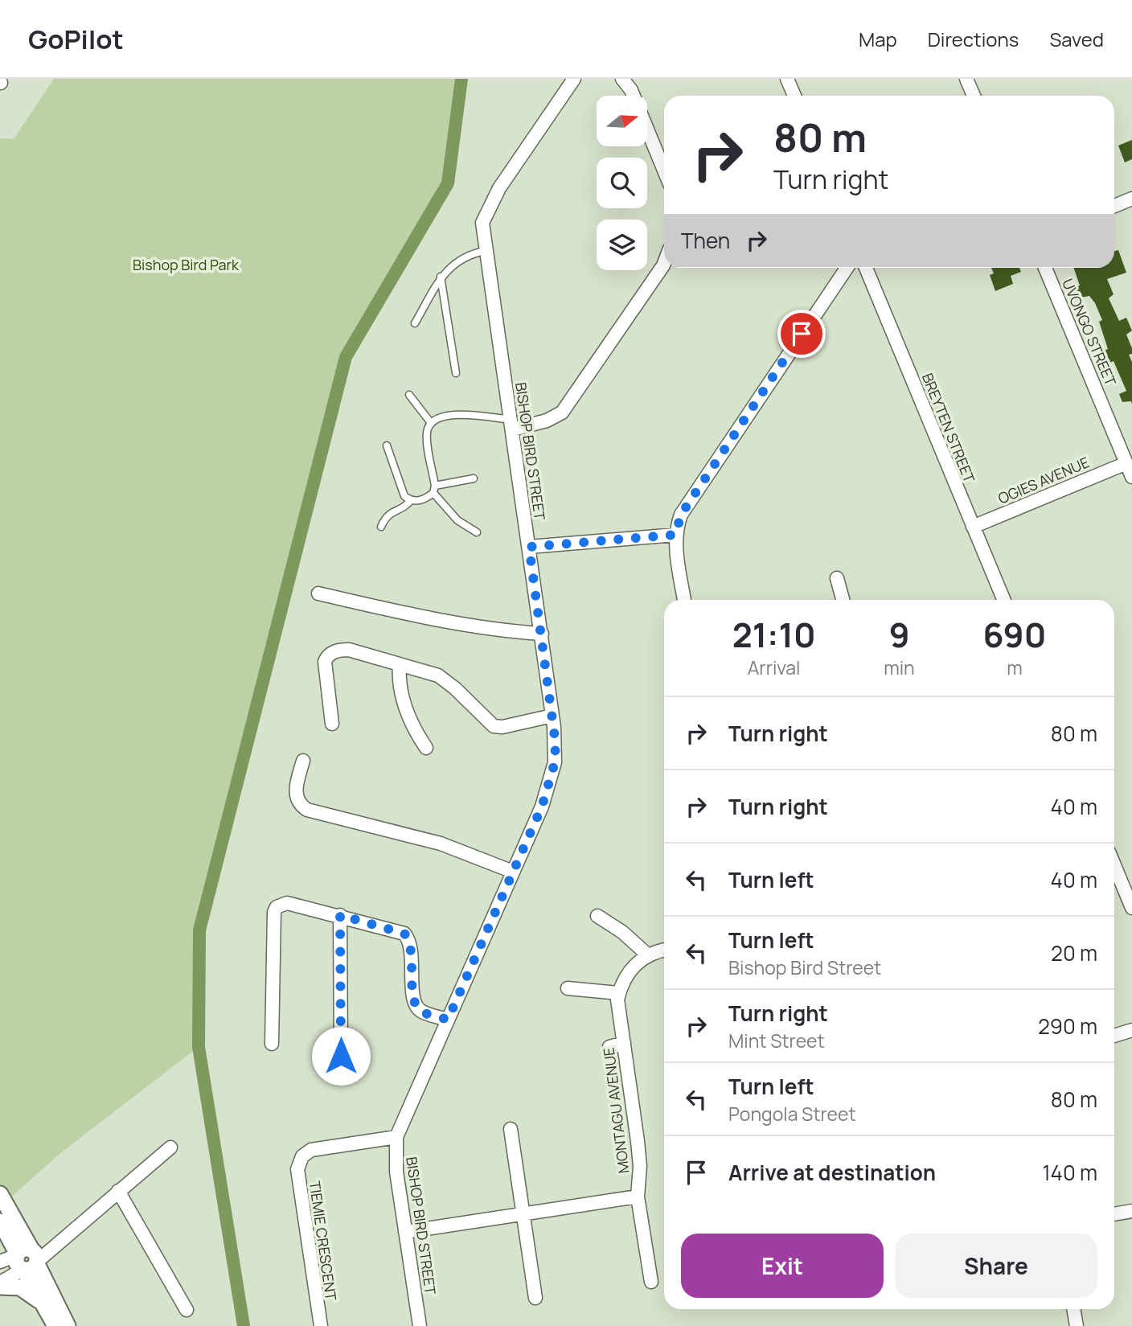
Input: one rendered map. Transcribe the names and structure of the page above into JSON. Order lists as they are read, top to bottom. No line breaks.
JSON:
{"streets":{"street":["UVONGO STREET","BREYTEN STREET","BISHOP BIRD STREET","OGIES AVENUE","MONTAGU AVENUE","TIEMIE CRESCENT"]},"crossings":[["UVONGO STREET","OGIES AVENUE"],["BREYTEN STREET","OGIES AVENUE"],["BISHOP BIRD STREET","TIEMIE CRESCENT"]],"parks":["Bishop Bird Park"],"north":"right","page":{"header":"GoPilot","nav":["Map","Directions","Saved"],"turn":["80 m","Turn right"],"then":"Then","eta":["21:10","Arrival","9","min","690","m"],"list":[{"name":"Turn right","value":"80 m"},{"name":"Turn right","value":"40 m"},{"name":"Turn left","value":"40 m"},{"name":"Turn left","note":"Bishop Bird Street","value":"20 m"},{"name":"Turn right","note":"Mint Street","value":"290 m"},{"name":"Turn left","note":"Pongola Street","value":"80 m"},{"name":"Arrive at destination","value":"140 m"}],"buttons":["Exit","Share"]}}
